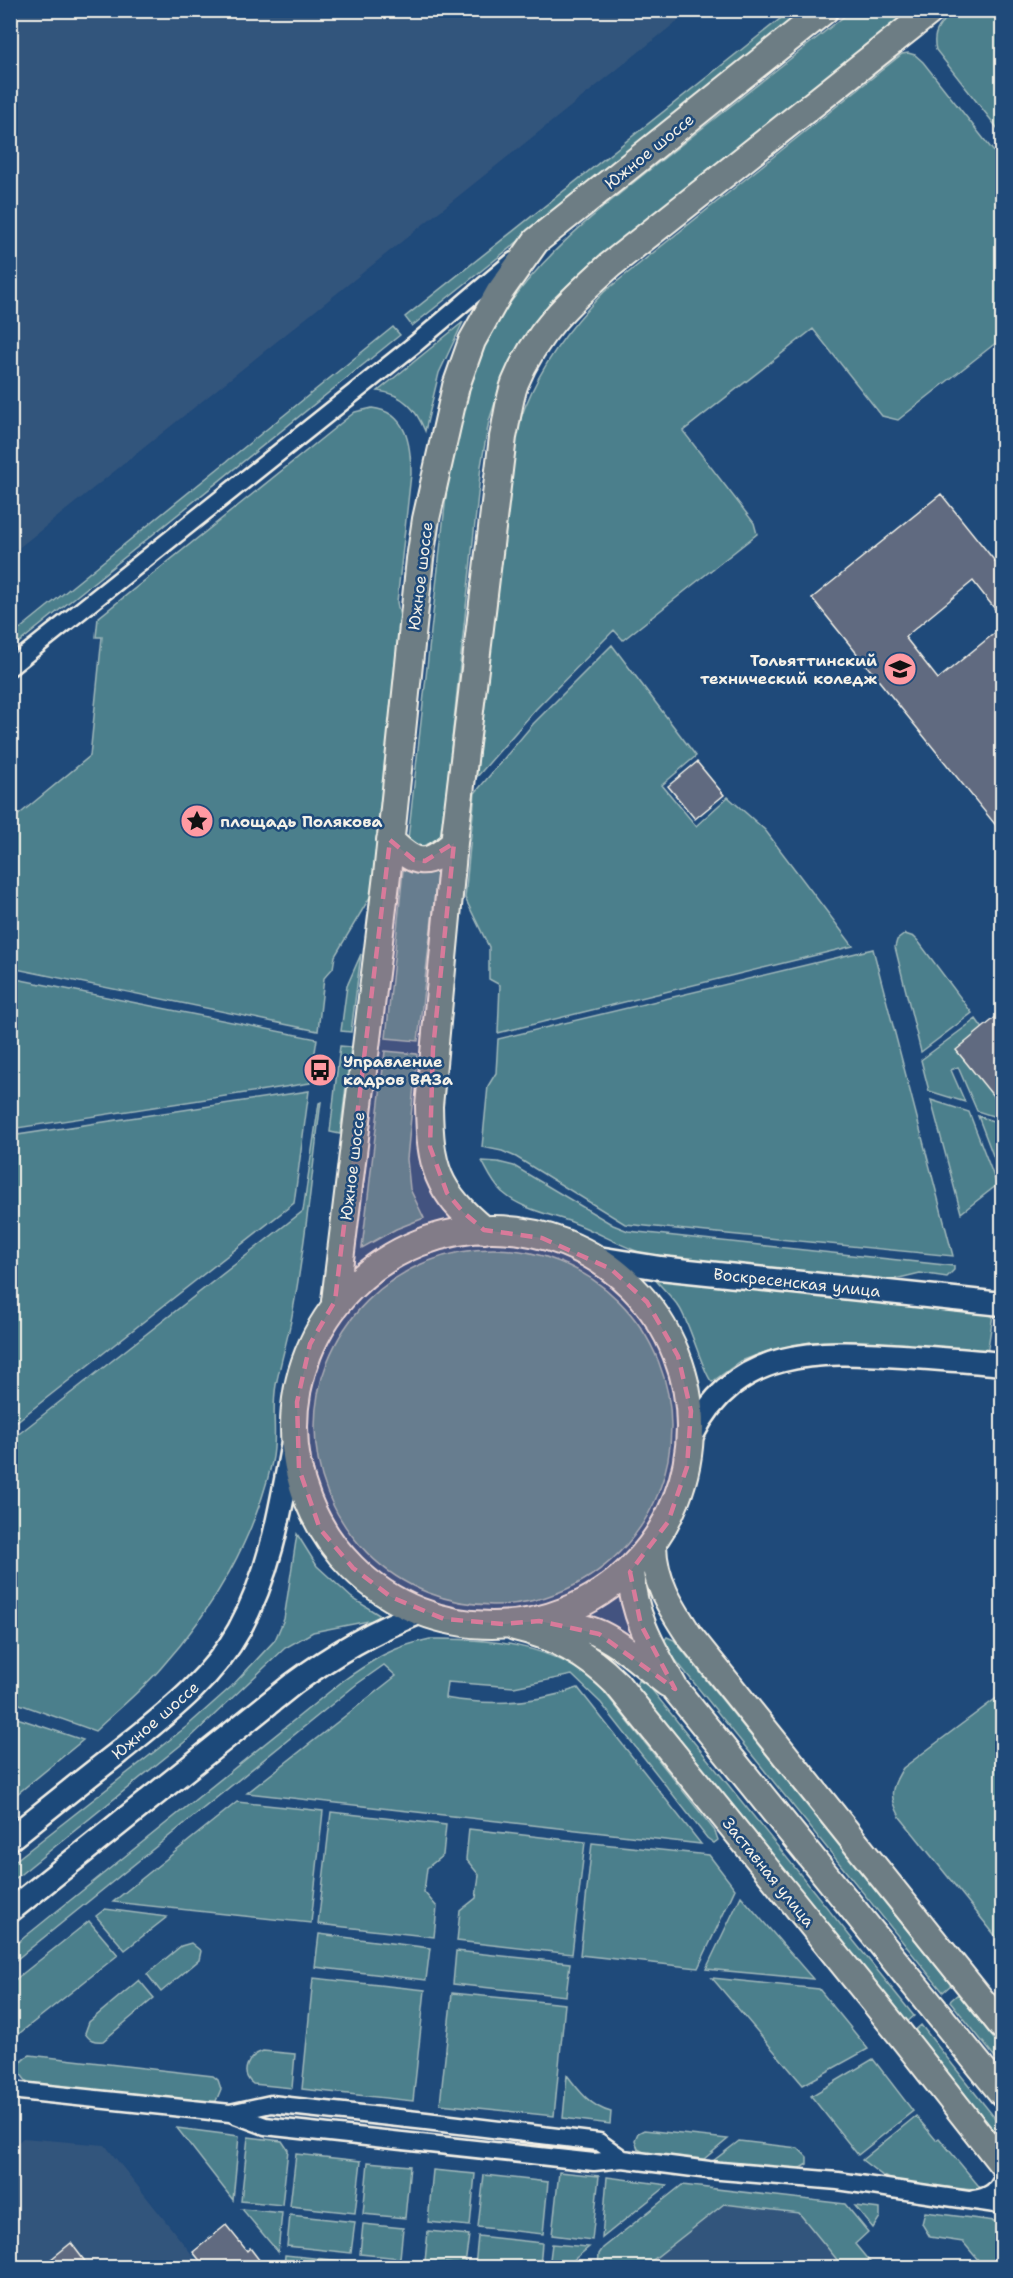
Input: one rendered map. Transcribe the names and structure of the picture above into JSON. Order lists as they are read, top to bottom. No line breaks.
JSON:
{"streets":{"main road":["Южное шоссе","Воскресенская улица","Заставная улица"]},"places":{"school or university":["Тольяттинский технический коледж"],"place":["площадь Полякова"],"bus stop":["Управление кадров ВАЗа"]}}
